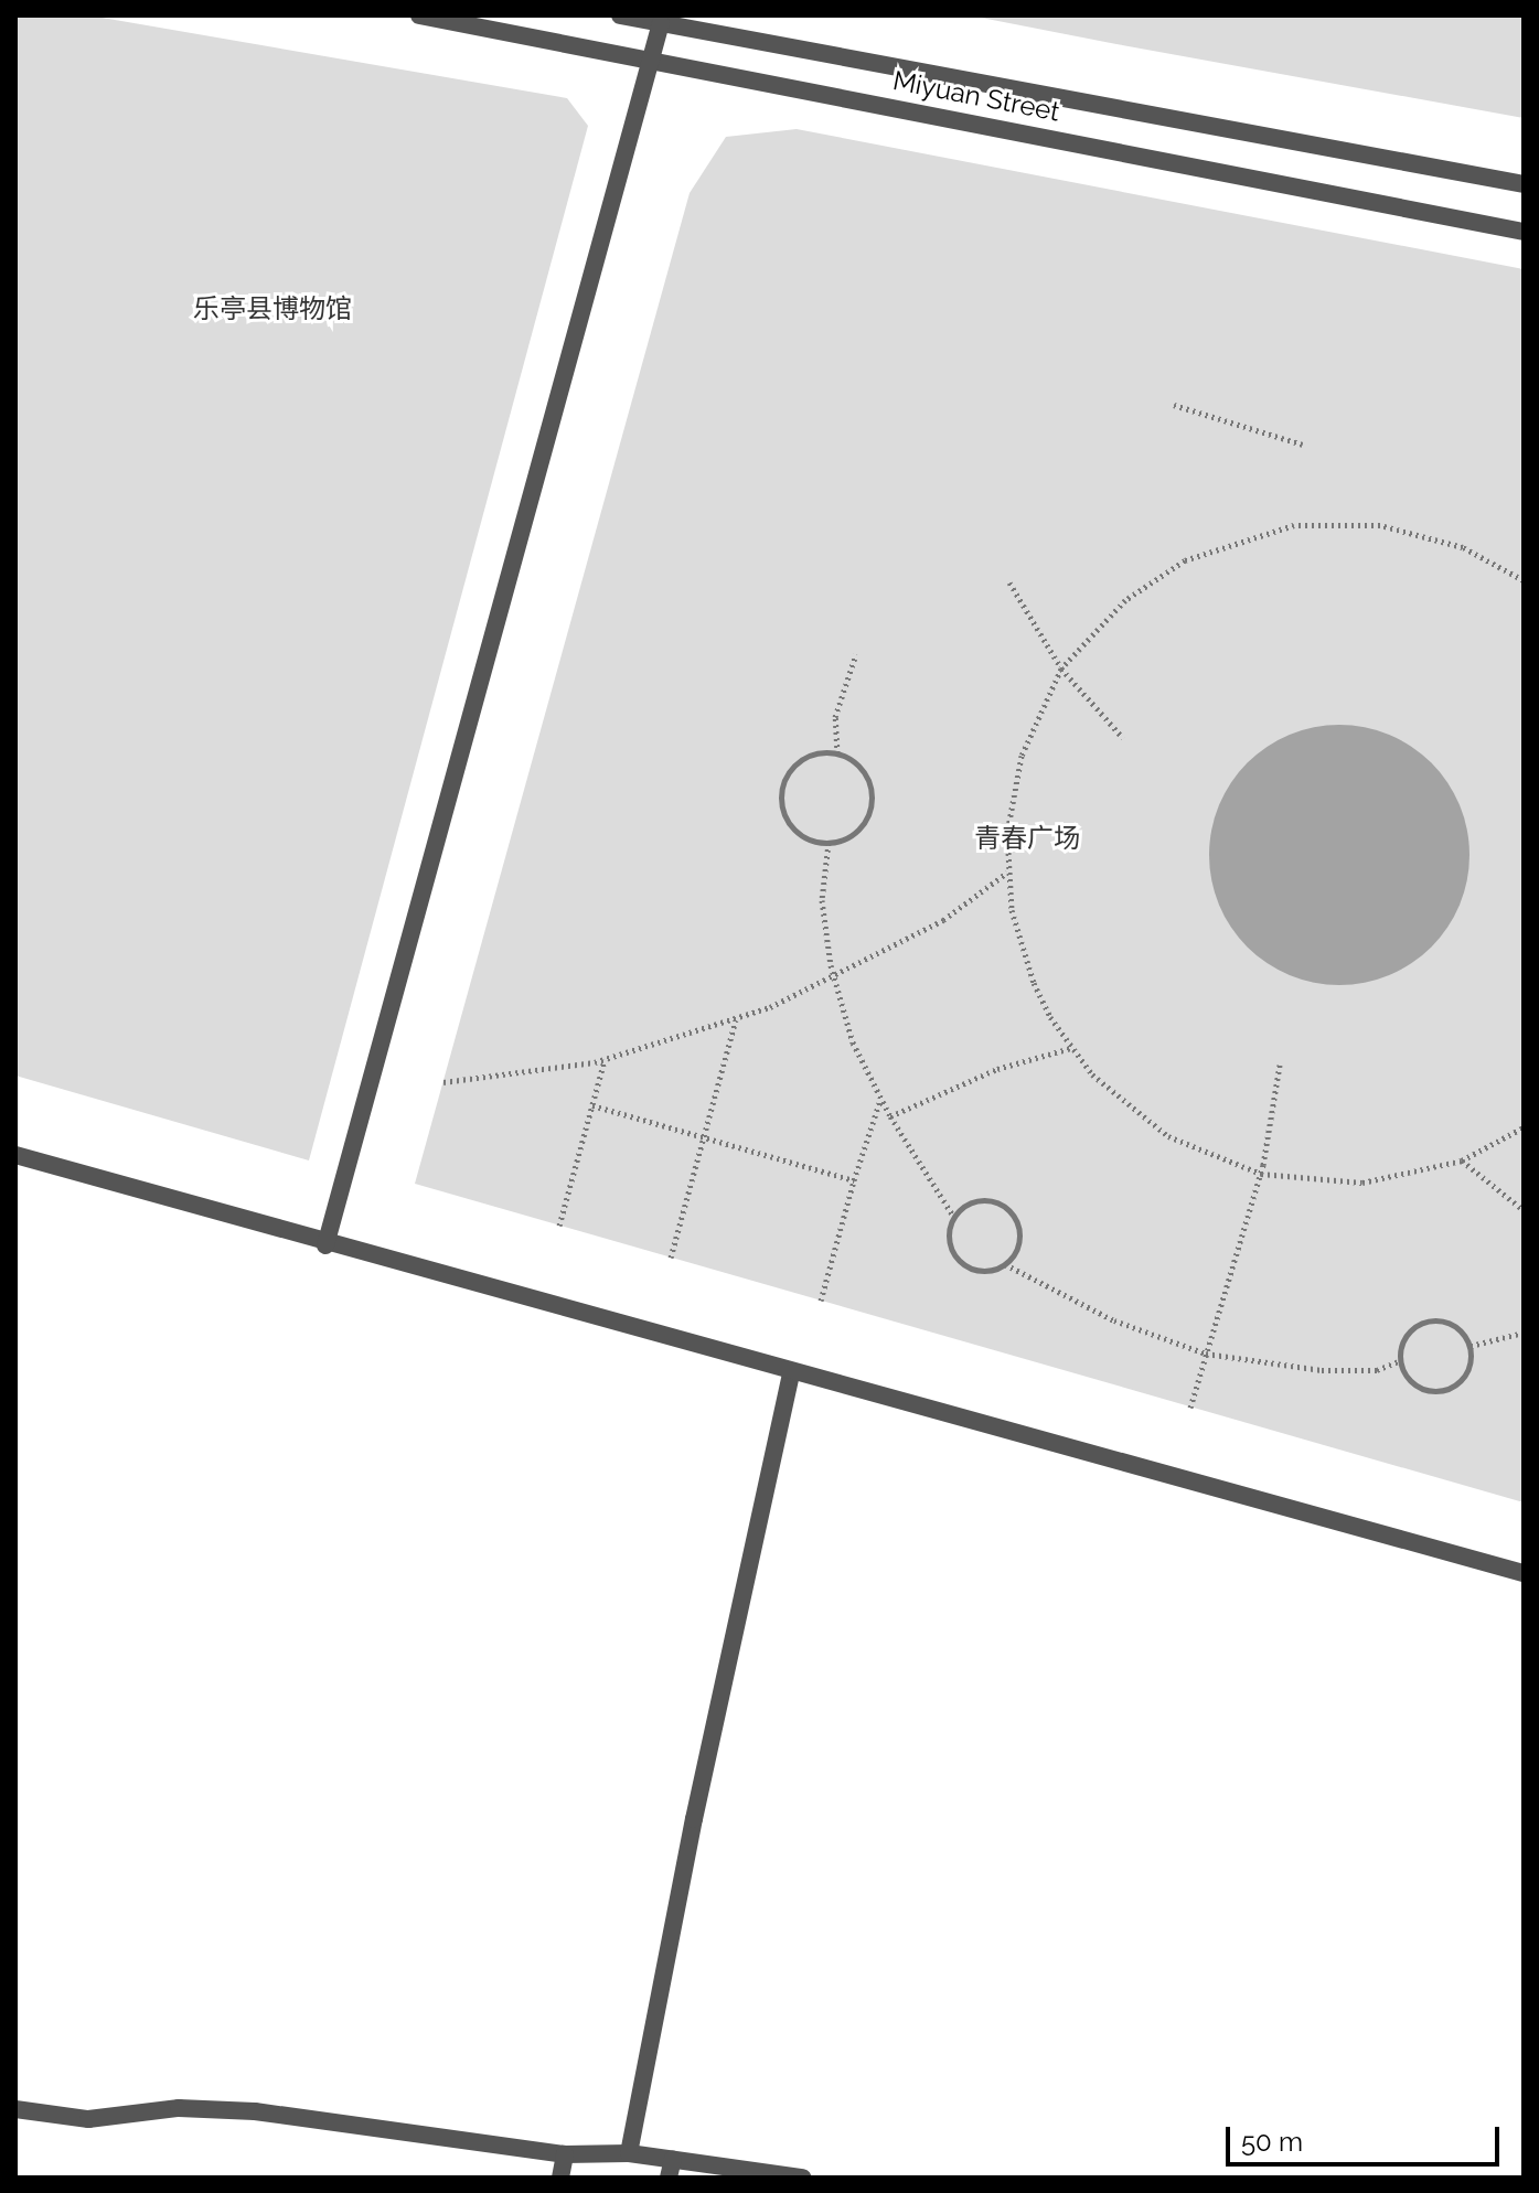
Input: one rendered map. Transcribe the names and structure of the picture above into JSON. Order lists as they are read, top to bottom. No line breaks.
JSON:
{"streets":{"street":["Miyuan Street"]},"parks":["乐亭县博物馆","青春广场"],"scale_bar":"50 m"}
